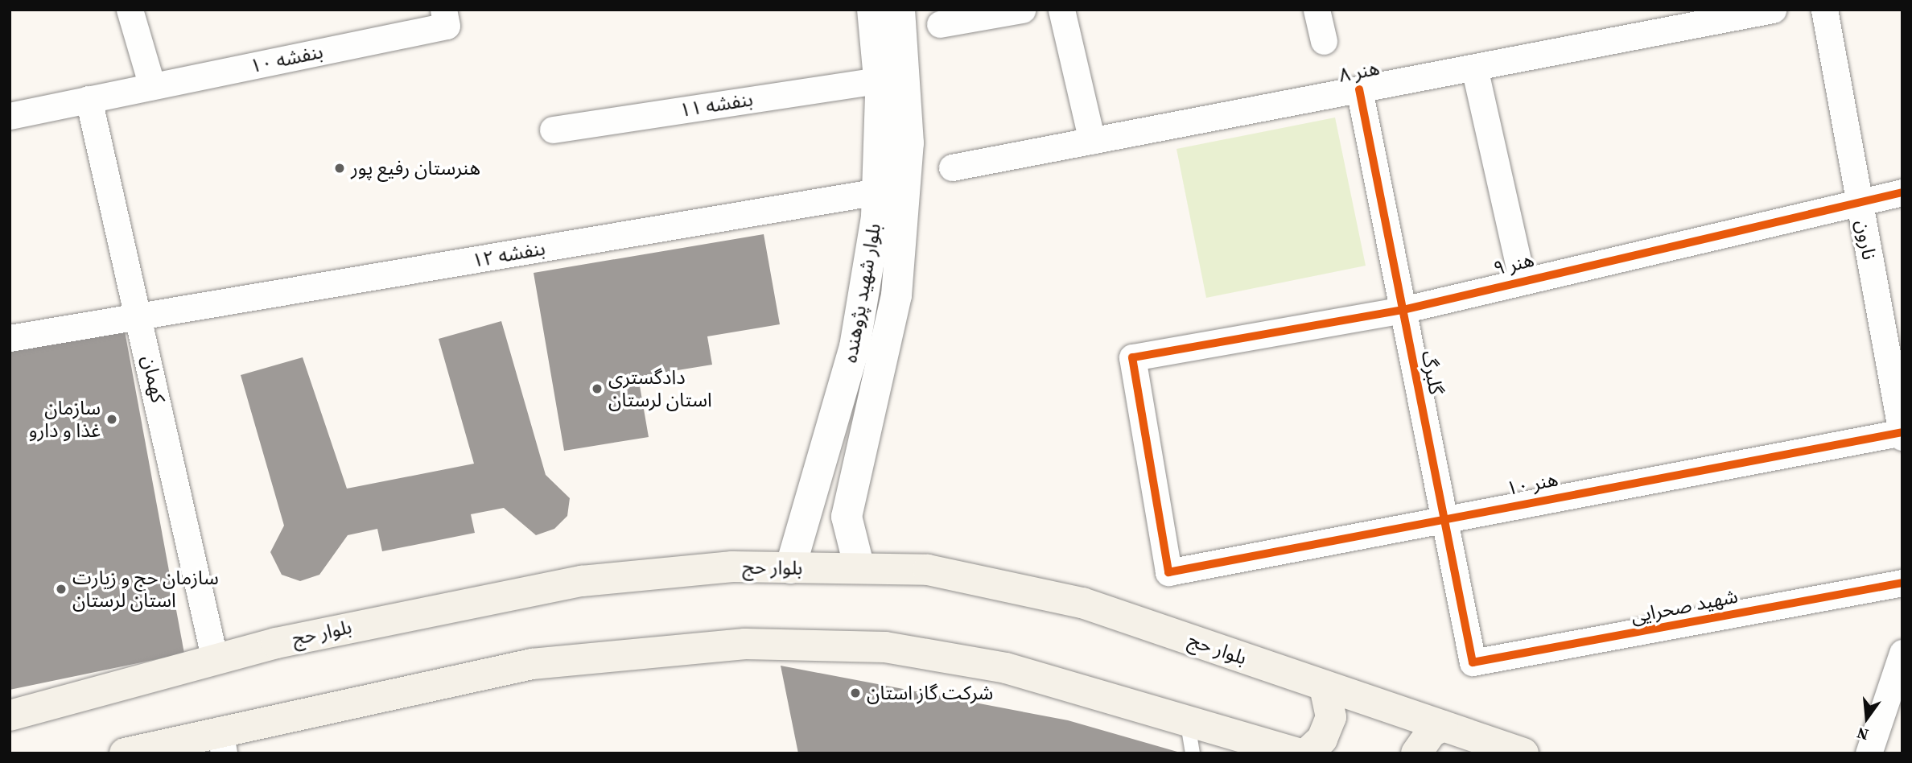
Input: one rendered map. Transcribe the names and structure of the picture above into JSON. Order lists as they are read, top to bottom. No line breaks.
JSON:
{"streets":{"main road":["بلوار حج"],"street":["بنفشه ۱۰","هنر ۸","بنفشه ۱۱","نارون","بنفشه ۱۲","هنر ۹","بلوار شهید پژوهنده","گلبرگ","کهمان","هنر ۱۰","شهید صحرایی"]},"crossings":[["بنفشه ۱۰","کهمان"],["هنر ۸","گلبرگ"],["بنفشه ۱۱","بلوار شهید پژوهنده"],["نارون","هنر ۹"],["نارون","هنر ۱۰"],["بنفشه ۱۲","بلوار شهید پژوهنده"],["بنفشه ۱۲","کهمان"],["هنر ۹","گلبرگ"],["هنر ۹","هنر ۱۰"],["بلوار شهید پژوهنده","بلوار حج"],["گلبرگ","هنر ۱۰"],["گلبرگ","شهید صحرایی"],["کهمان","بلوار حج"]],"places":["هنرستان رفیع پور","دادگستری استان لرستان","سازمان غذا و دارو","سازمان حج و زیارت استان لرستان","شرکت گاز استان"],"north":"bottom"}
